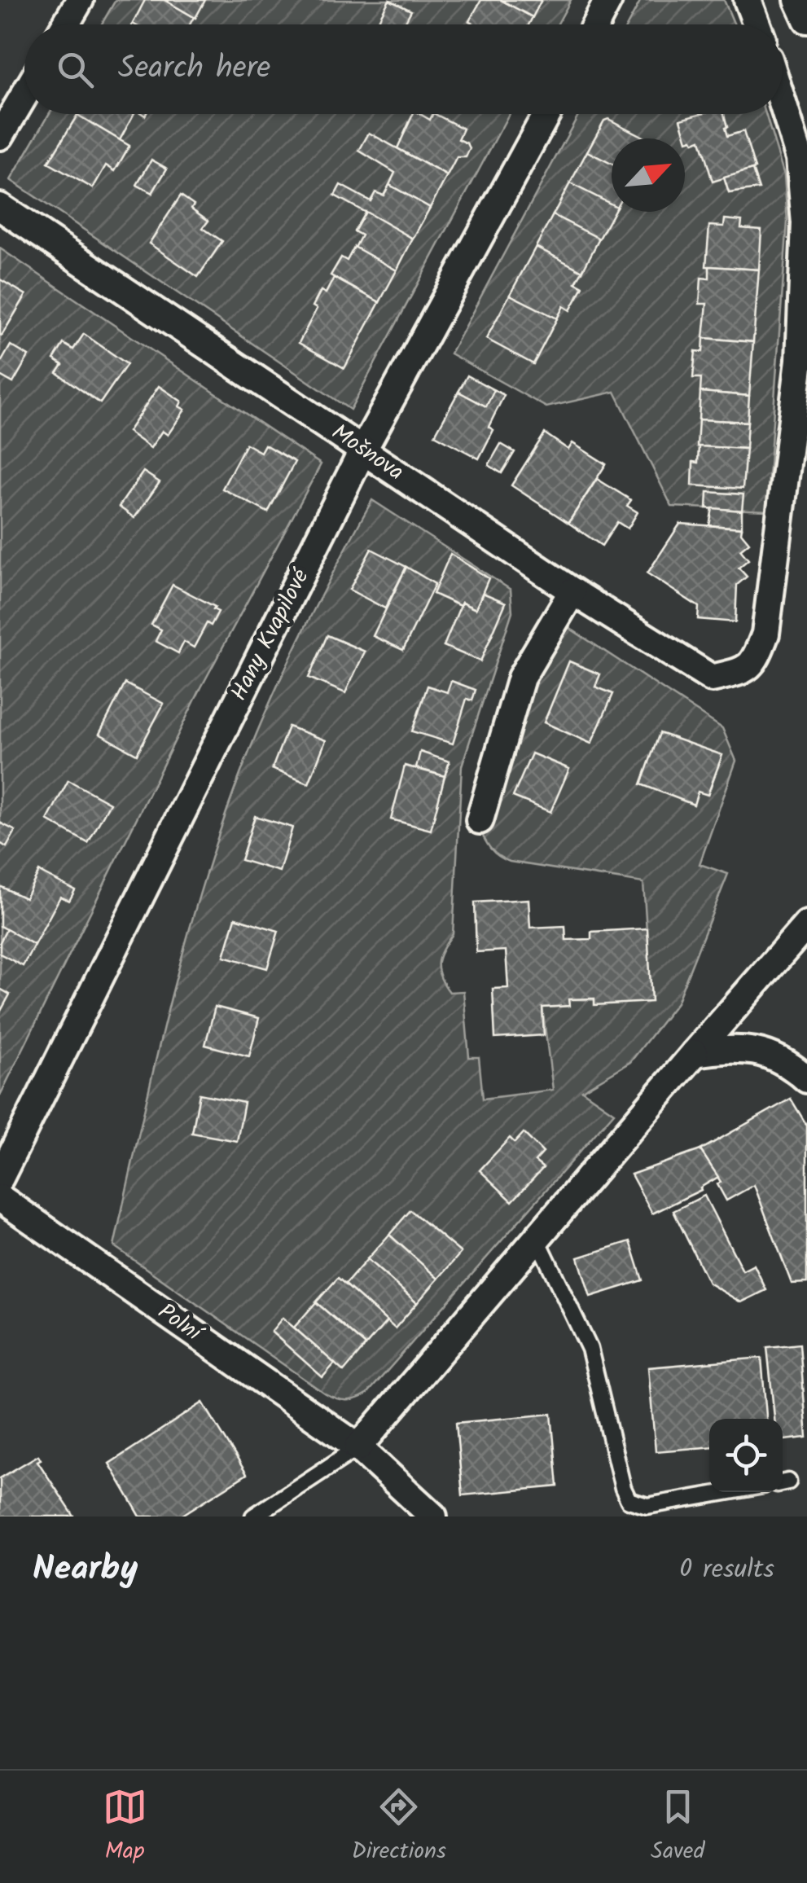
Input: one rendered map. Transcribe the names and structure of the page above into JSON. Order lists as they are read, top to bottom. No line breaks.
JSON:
{"streets":{"street":["Mošnova","Hany Kvapilové","Polní"]},"crossings":[["Mošnova","Hany Kvapilové"]],"north":"top right","page":{"search":"Search here","heading":["Nearby","0 results"],"nav":["Map","Directions","Saved"]}}
